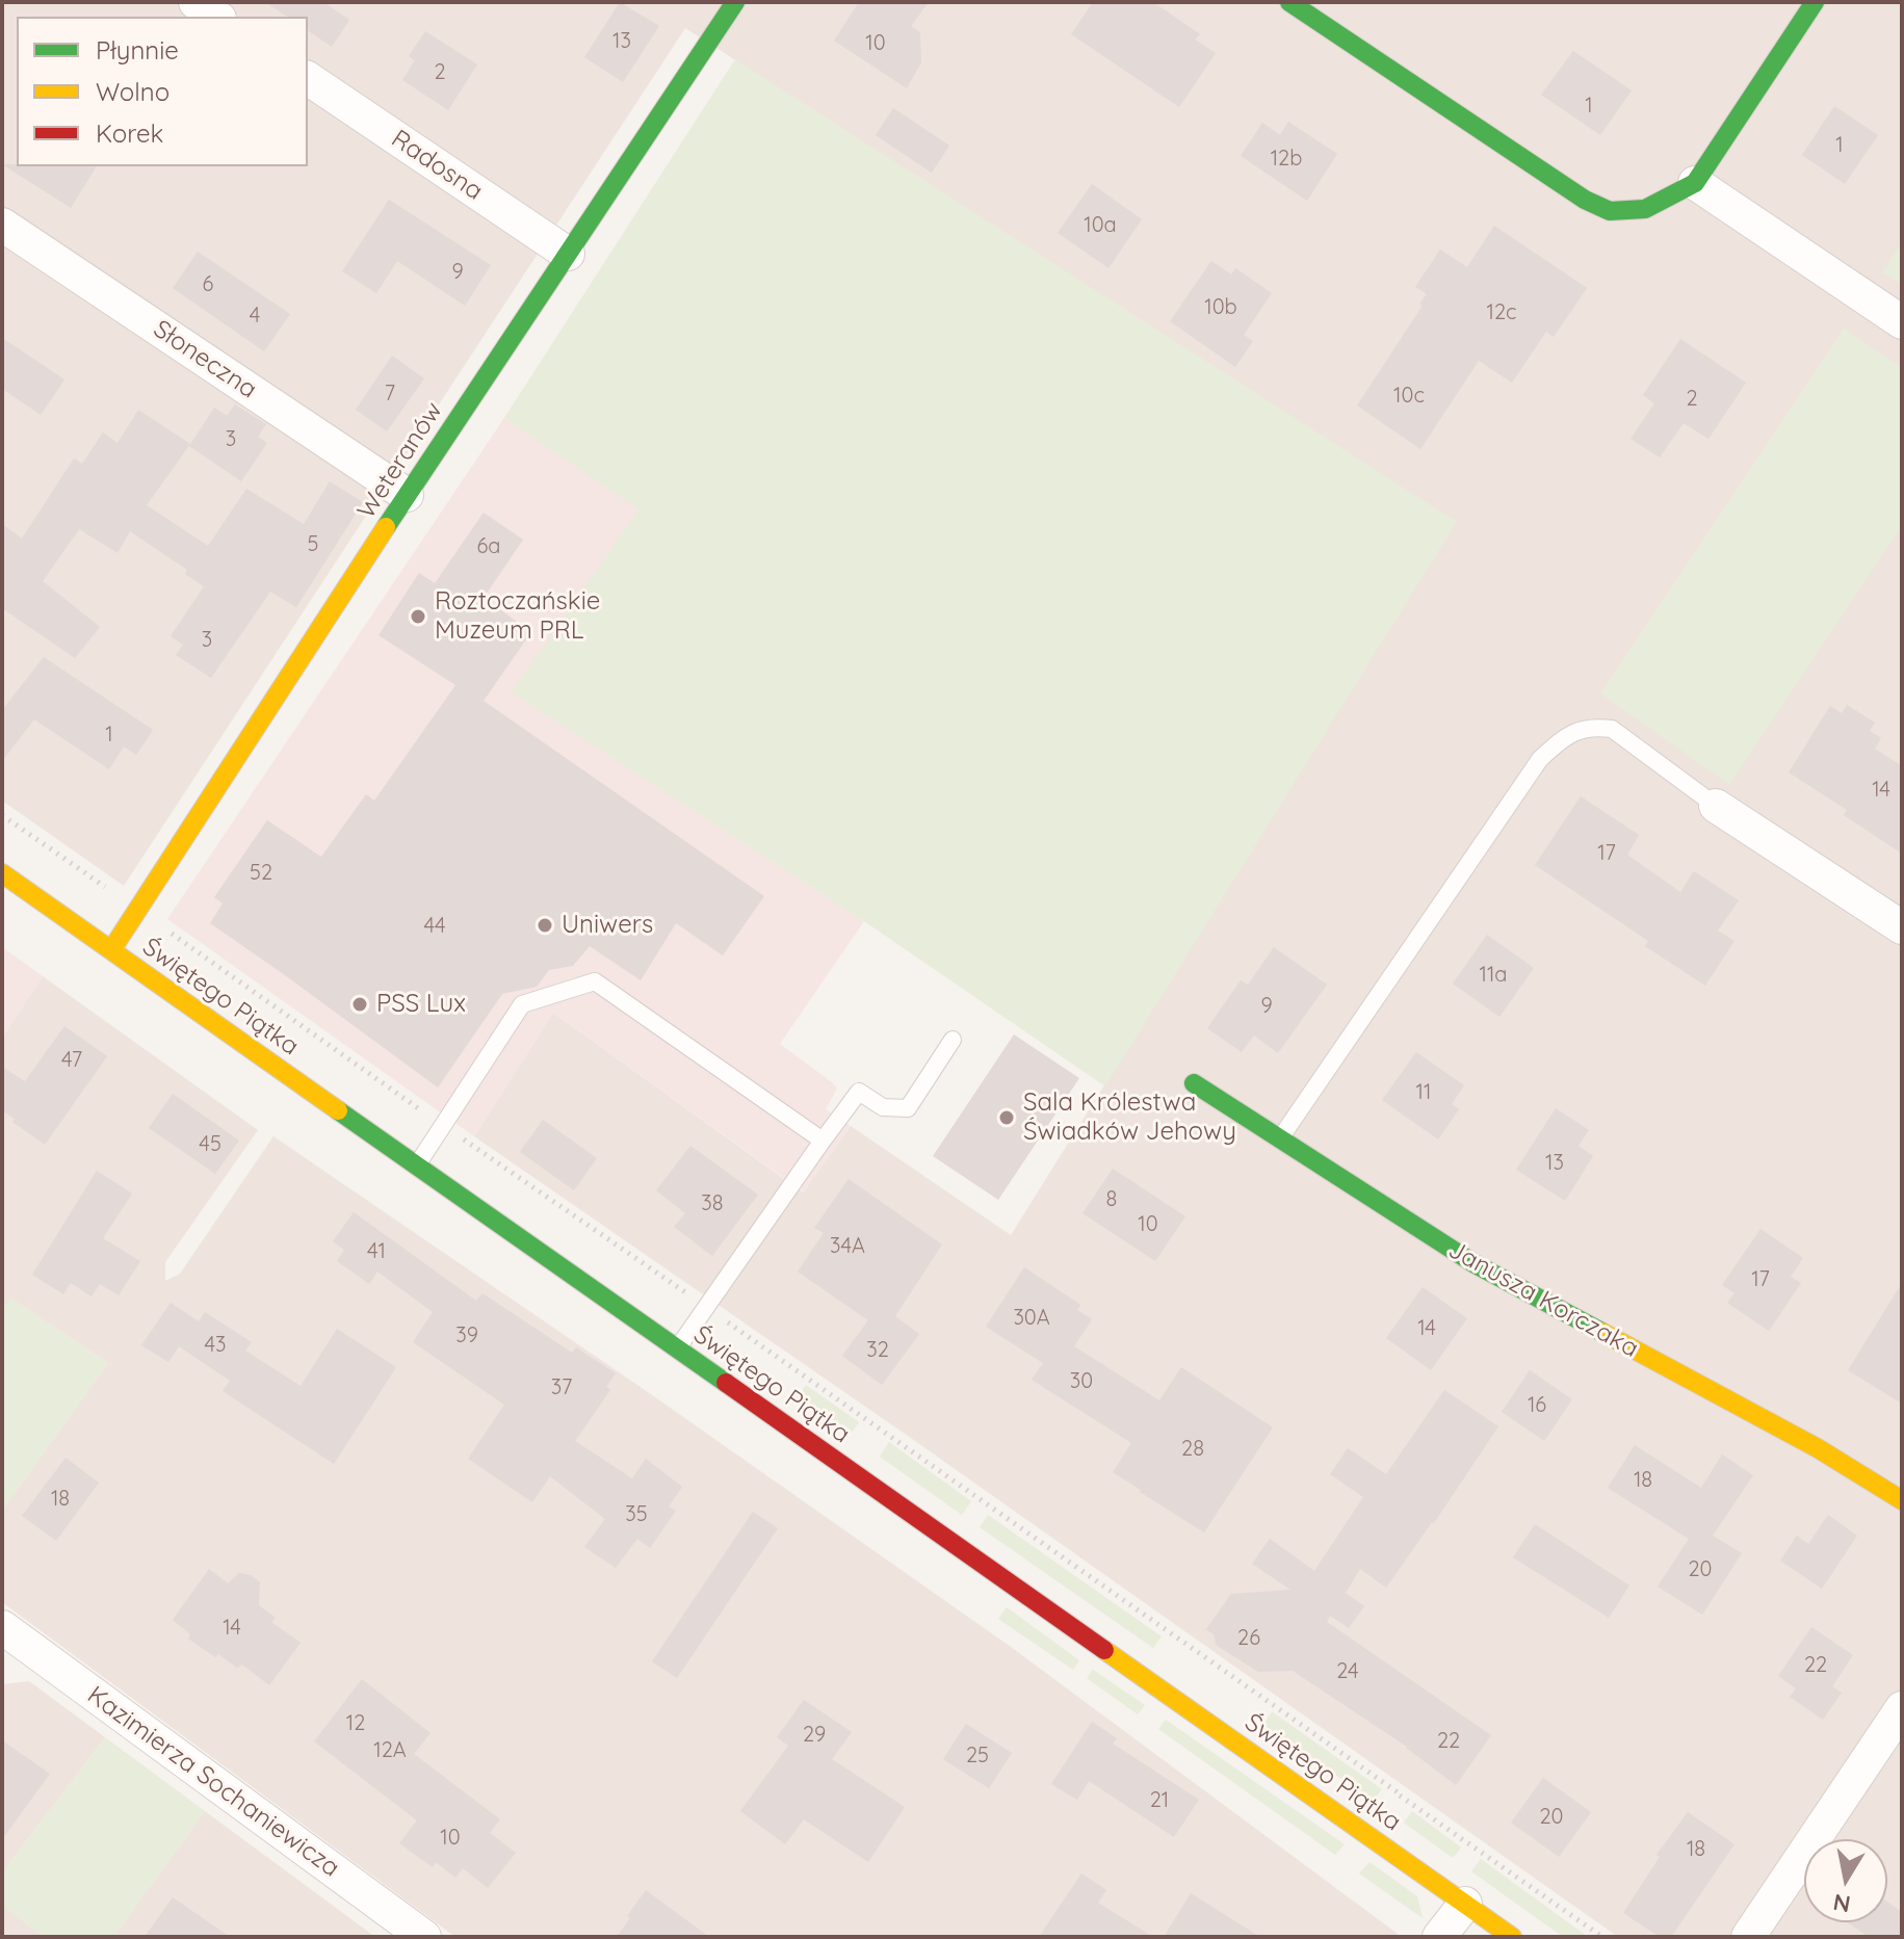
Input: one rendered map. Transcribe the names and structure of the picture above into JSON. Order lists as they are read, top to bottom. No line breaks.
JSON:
{"streets":{"street":["Radosna","Słoneczna","Weteranów","Świętego Piątka","Janusza Korczaka","Kazimierza Sochaniewicza"]},"crossings":[["Radosna","Weteranów"],["Słoneczna","Weteranów"],["Weteranów","Świętego Piątka"]],"places":["Roztoczańskie Muzeum PRL","Uniwers","PSS Lux","Sala Królestwa Świadków Jehowy"],"house_numbers":["13","10","2","1","1","12b","10a","9","6","10b","12c","4","7","10c","2","3","5","6a","3","1","14","17","52","44","11a","9","47","11","45","13","8","38","10","34A","41","17","30A","14","39","43","32","30","37","16","28","18","18","35","20","14","26","22","24","12","29","22","12A","25","21","20","10","18"],"legend":["Płynnie","Wolno","Korek"],"north":"bottom"}
